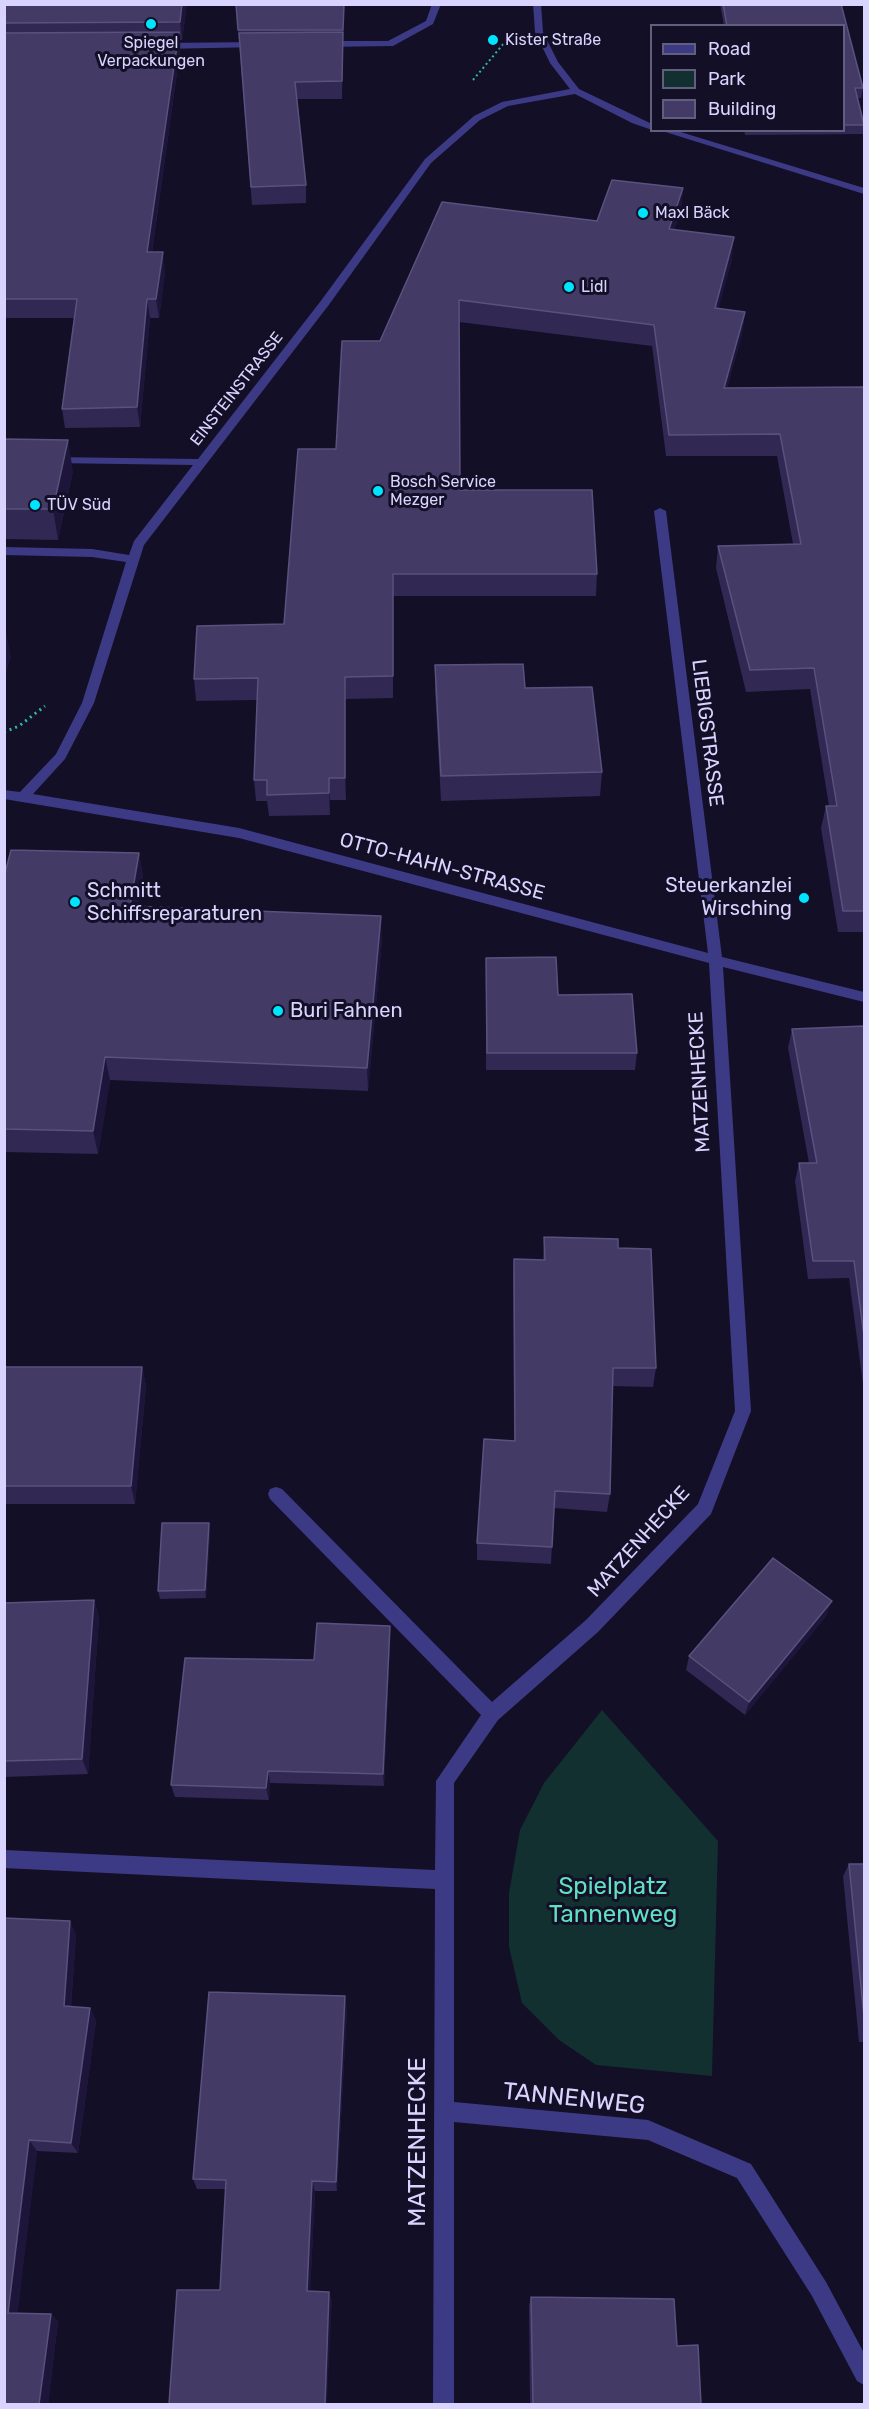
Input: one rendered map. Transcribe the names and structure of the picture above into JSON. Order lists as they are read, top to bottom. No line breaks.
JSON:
{"streets":{"street":["EINSTEINSTRASSE","LIEBIGSTRASSE","OTTO-HAHN-STRASSE","MATZENHECKE","TANNENWEG"]},"crossings":[["EINSTEINSTRASSE","OTTO-HAHN-STRASSE"],["LIEBIGSTRASSE","OTTO-HAHN-STRASSE"],["LIEBIGSTRASSE","MATZENHECKE"],["OTTO-HAHN-STRASSE","MATZENHECKE"],["MATZENHECKE","TANNENWEG"]],"parks":["Spielplatz Tannenweg"],"places":["Spiegel Verpackungen","Kister Straße","Maxl Bäck","Lidl","Bosch Service Mezger","TÜV Süd","Steuerkanzlei Wirsching","Schmitt Schiffsreparaturen","Buri Fahnen"],"legend":["Road","Park","Building"]}
